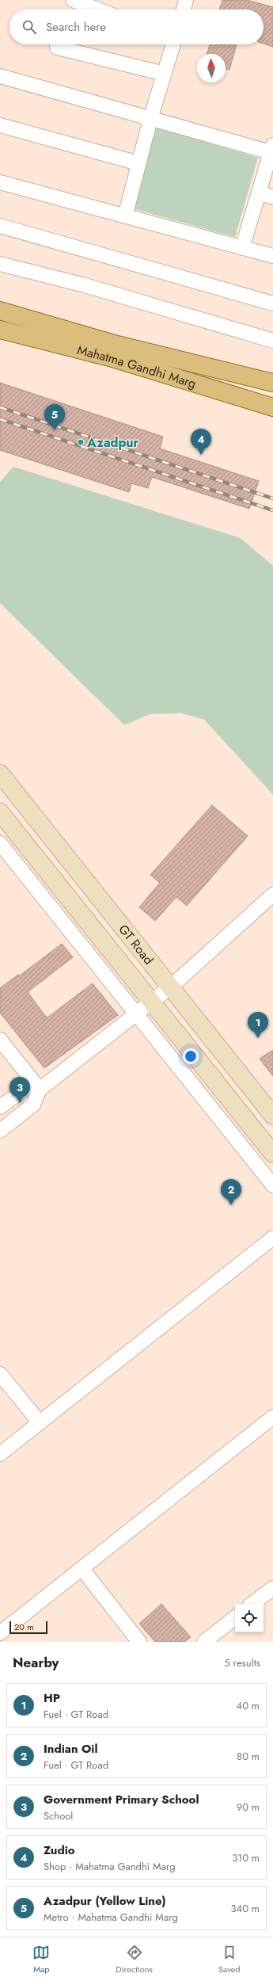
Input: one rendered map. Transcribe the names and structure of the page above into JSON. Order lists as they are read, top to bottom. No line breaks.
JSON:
{"streets":{"main road":["Mahatma Gandhi Marg","GT Road"]},"places":["Azadpur"],"scale_bar":"20 m","north":"top","page":{"search":"Search here","pins":["5","4","1","3","2"],"scale":"20 m","heading":["Nearby","5 results"],"list":[{"mark":"1","name":"HP","note":"Fuel · GT Road","value":"40 m"},{"mark":"2","name":"Indian Oil","note":"Fuel · GT Road","value":"80 m"},{"mark":"3","name":"Government Primary School","note":"School","value":"90 m"},{"mark":"4","name":"Zudio","note":"Shop · Mahatma Gandhi Marg","value":"310 m"},{"mark":"5","name":"Azadpur (Yellow Line)","note":"Metro · Mahatma Gandhi Marg","value":"340 m"}],"nav":["Map","Directions","Saved"]}}
